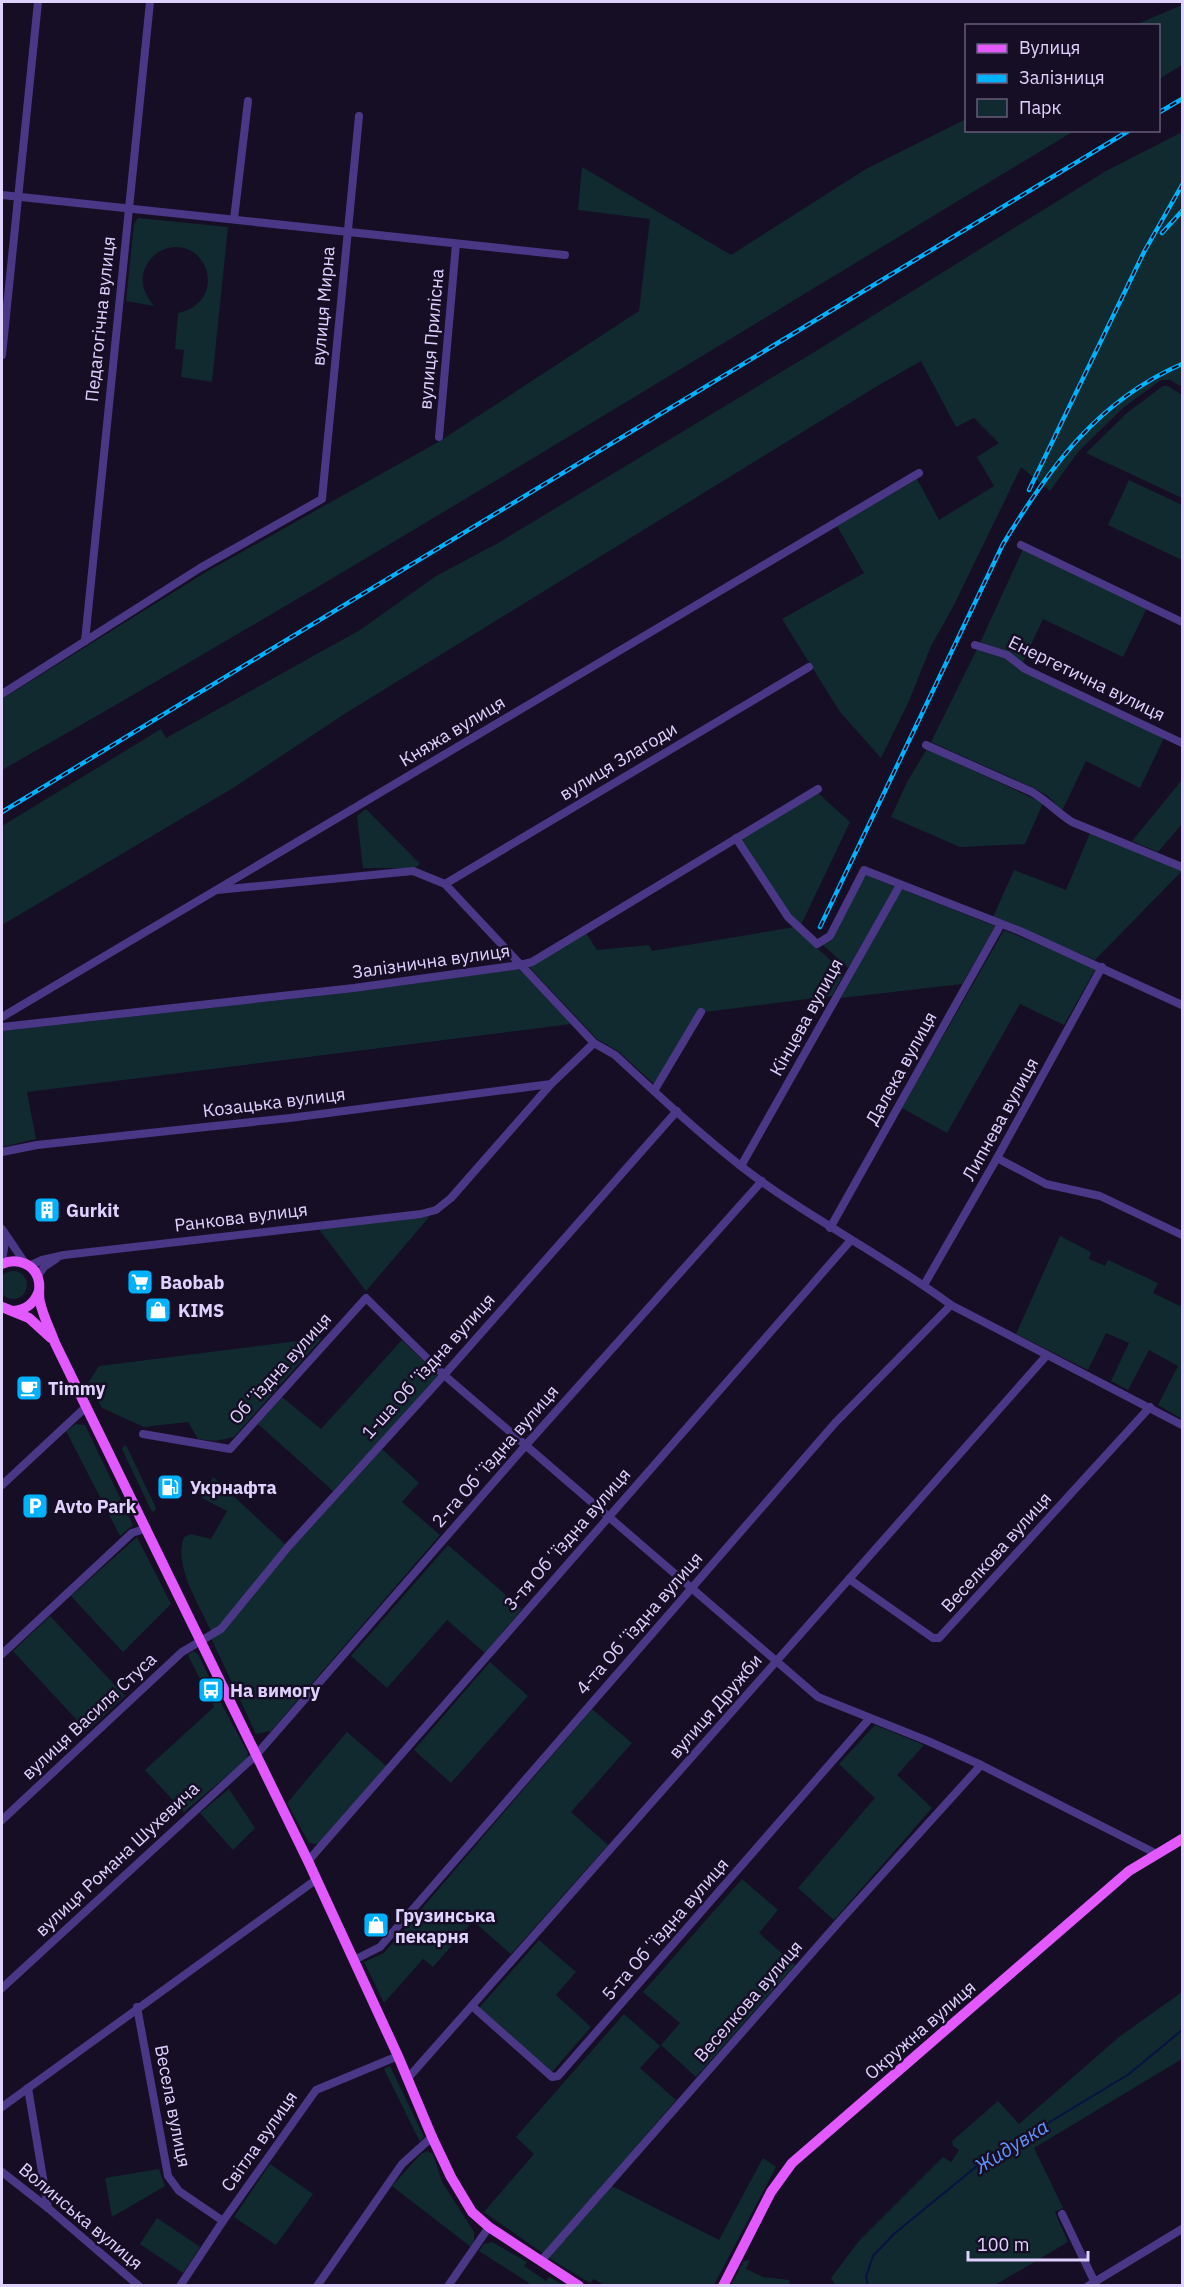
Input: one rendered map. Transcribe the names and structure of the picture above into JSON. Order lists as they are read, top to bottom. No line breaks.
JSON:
{"streets":{"main road":["Окружна вулиця"],"street":["вулиця Мирна","Педагогічна вулиця","вулиця Прилісна","Енергетична вулиця","Княжа вулиця","вулиця Злагоди","Залізнична вулиця","Кінцева вулиця","Далека вулиця","Козацька вулиця","Липнева вулиця","Ранкова вулиця","1-ша Обʼїздна вулиця","Обʼїздна вулиця","2-га Обʼїздна вулиця","3-тя Обʼїздна вулиця","Веселкова вулиця","4-та Обʼїздна вулиця","вулиця Дружби","вулиця Василя Стуса","вулиця Романа Шухевича","5-та Обʼїздна вулиця","Весела вулиця","Світла вулиця","Волинська вулиця"]},"crossings":[["вулиця Мирна","Педагогічна вулиця"],["Козацька вулиця","Ранкова вулиця"],["1-ша Обʼїздна вулиця","Обʼїздна вулиця"],["1-ша Обʼїздна вулиця","вулиця Василя Стуса"],["2-га Обʼїздна вулиця","вулиця Романа Шухевича"],["Веселкова вулиця","вулиця Дружби"],["вулиця Дружби","5-та Обʼїздна вулиця"],["Весела вулиця","Світла вулиця"]],"water":["Жидувка"],"places":{"building":["Gurkit"],"supermarket":["Baobab"],"shop":["KIMS","Грузинська пекарня"],"cafe":["Timmy"],"fuel station":["Укрнафта"],"parking":["Avto Park"],"bus stop":["На вимогу"]},"legend":["Вулиця","Залізниця","Парк"],"scale_bar":"100 m"}
